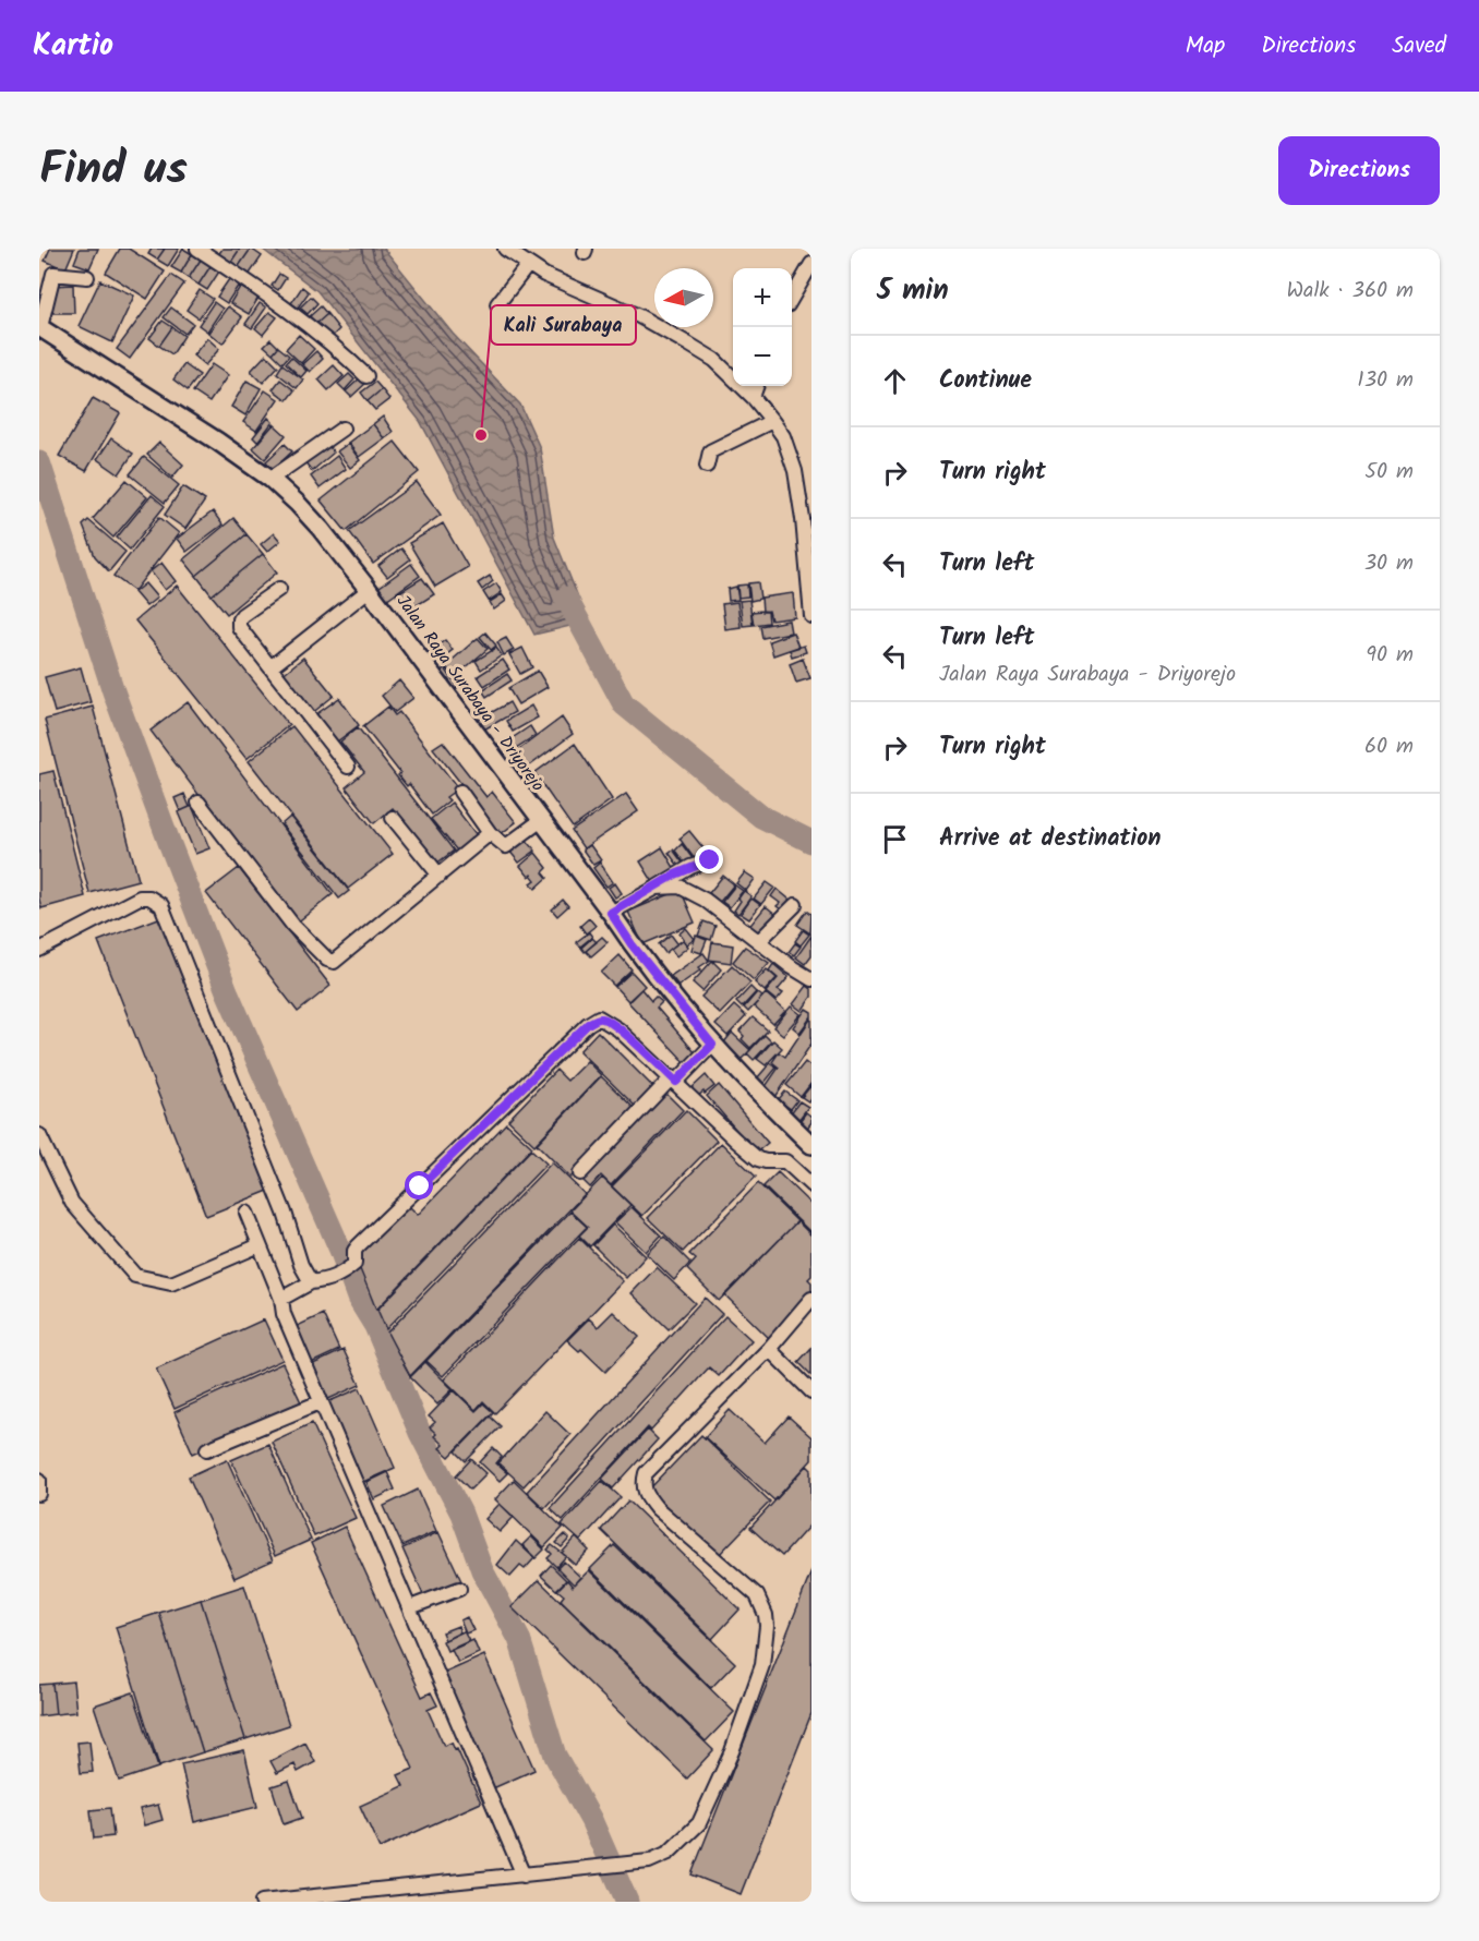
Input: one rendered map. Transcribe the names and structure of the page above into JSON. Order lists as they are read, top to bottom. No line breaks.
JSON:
{"streets":{"main road":["Jalan Raya Surabaya - Driyorejo"]},"places":["Kali Surabaya"],"north":"left","page":{"header":"Kartio","nav":["Map","Directions","Saved"],"title":"Find us","buttons":"Directions","heading":["5 min","Walk · 360 m"],"map_buttons":["+","−"],"list":[["Continue","130 m"],["Turn right","50 m"],["Turn left","30 m"],["Turn left","Jalan Raya Surabaya - Driyorejo","90 m"],["Turn right","60 m"],"Arrive at destination"]}}
